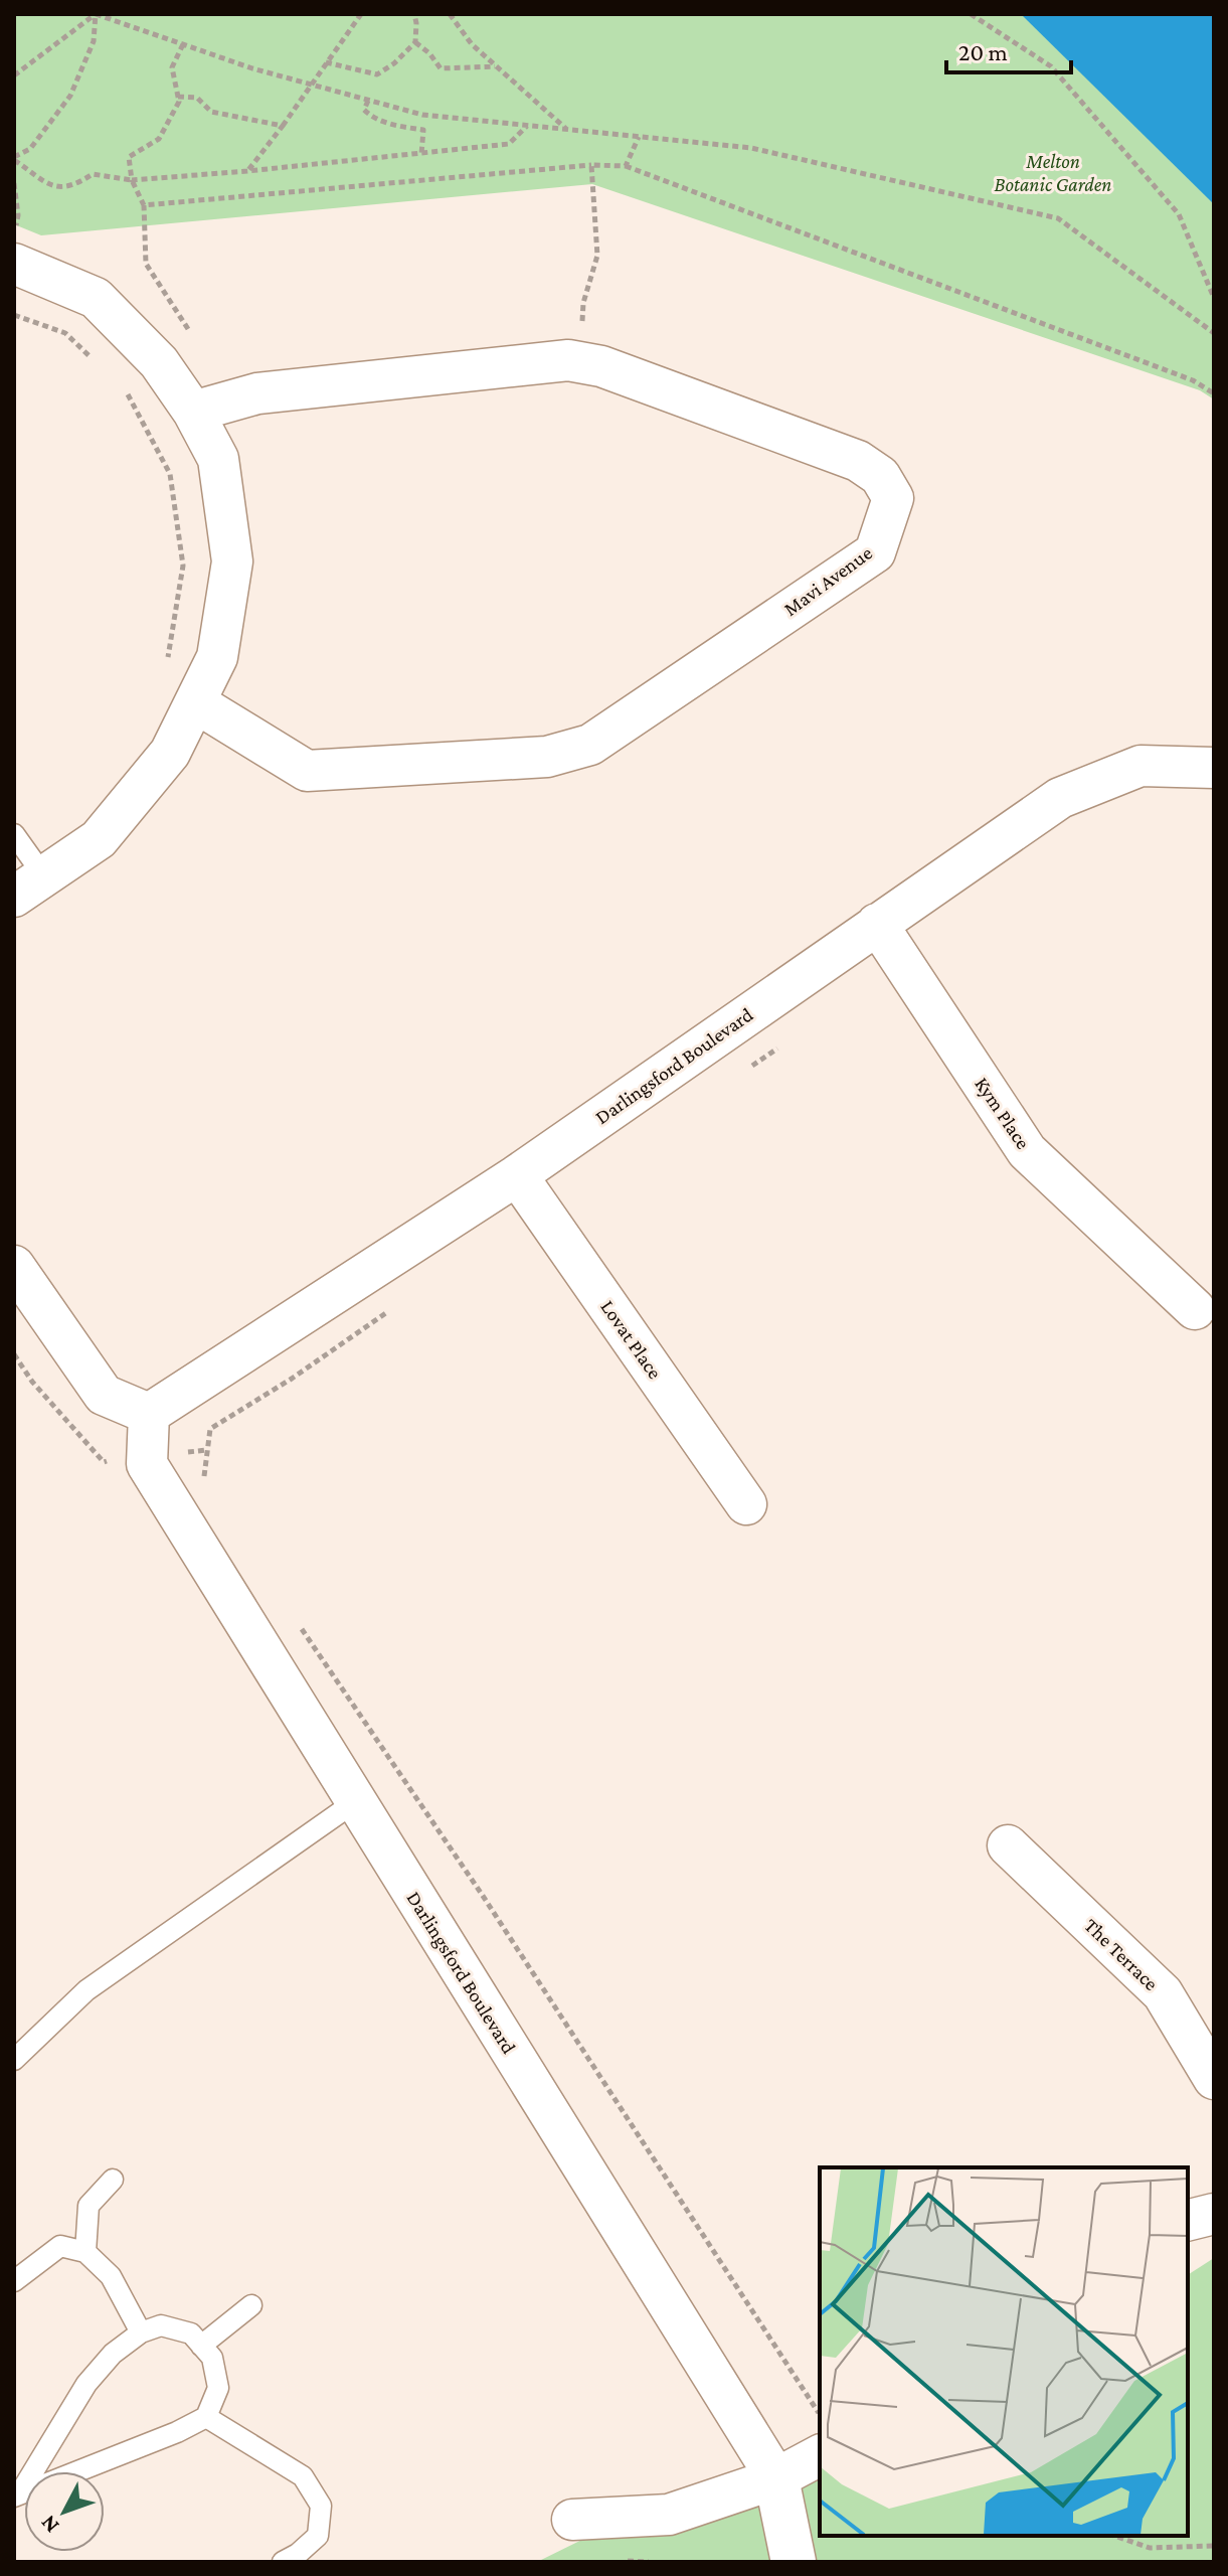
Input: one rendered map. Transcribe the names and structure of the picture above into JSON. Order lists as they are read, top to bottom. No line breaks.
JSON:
{"streets":{"street":["Mavi Avenue","Darlingsford Boulevard","Kym Place","Lovat Place","The Terrace"]},"crossings":[["Darlingsford Boulevard","Kym Place"],["Darlingsford Boulevard","Lovat Place"]],"parks":["Melton Botanic Garden"],"scale_bar":"20 m","north":"bottom left"}
